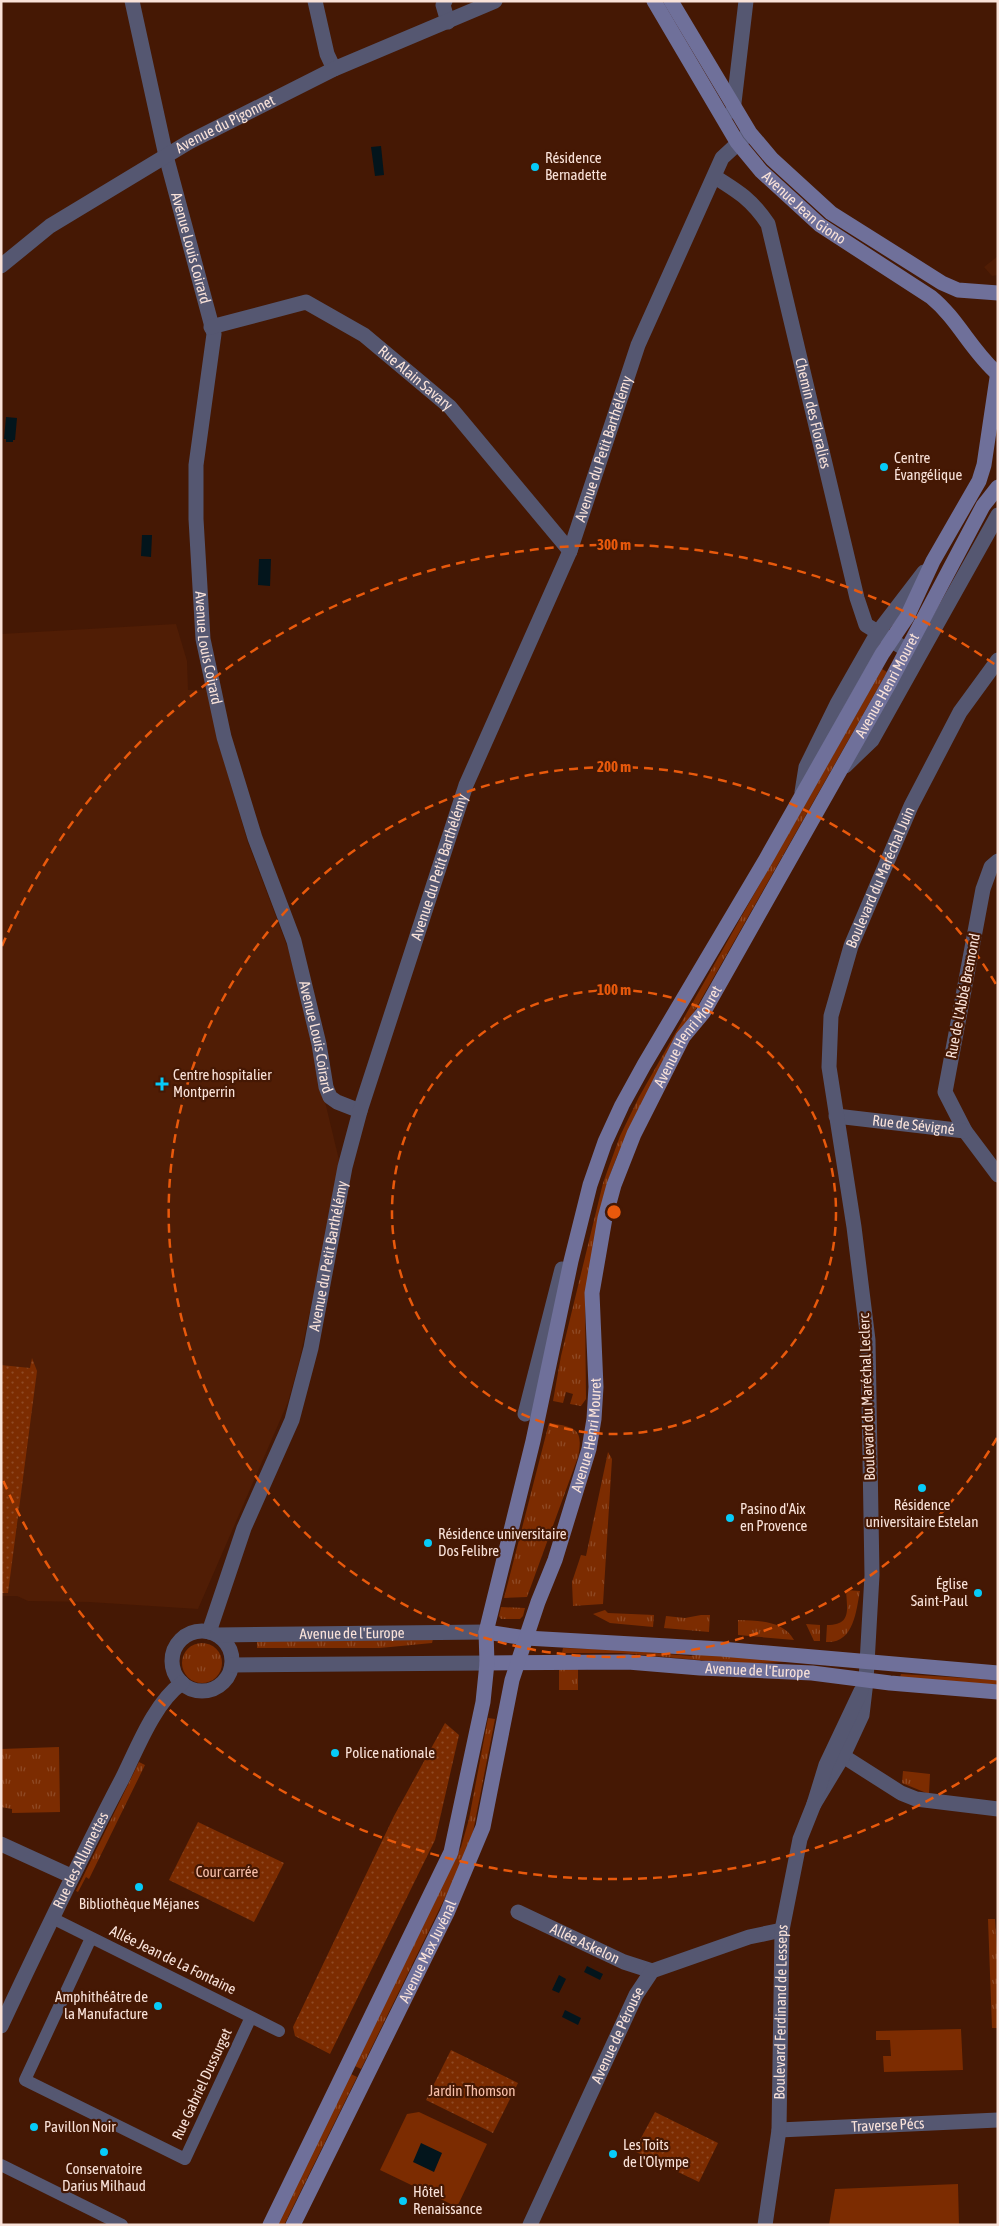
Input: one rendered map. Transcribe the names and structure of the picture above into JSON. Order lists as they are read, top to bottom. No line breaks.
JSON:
{"streets":{"main road":["Avenue Jean Giono","Avenue Henri Mouret","Avenue de l'Europe","Avenue Max Juvénal"],"street":["Avenue du Pigonnet","Avenue Louis Coirard","Rue Alain Savary","Chemin des Floralies","Avenue du Petit Barthélémy","Boulevard du Maréchal Juin","Rue de l'Abbé Bremond","Rue de Sévigné","Boulevard du Maréchal Leclerc","Rue des Allumettes","Allée Askelon","Allée Jean de La Fontaine","Boulevard Ferdinand de Lesseps","Avenue de Pérouse","Rue Gabriel Dussurget","Traverse Pécs"]},"crossings":[["Avenue du Pigonnet","Avenue Louis Coirard"],["Avenue Jean Giono","Avenue du Petit Barthélémy"],["Avenue Jean Giono","Avenue Henri Mouret"],["Avenue Louis Coirard","Rue Alain Savary"],["Avenue Louis Coirard","Avenue du Petit Barthélémy"],["Rue Alain Savary","Avenue du Petit Barthélémy"],["Chemin des Floralies","Avenue du Petit Barthélémy"],["Chemin des Floralies","Avenue Henri Mouret"],["Avenue du Petit Barthélémy","Avenue de l'Europe"],["Avenue du Petit Barthélémy","Rue des Allumettes"],["Avenue Henri Mouret","Avenue de l'Europe"],["Avenue Henri Mouret","Avenue Max Juvénal"],["Boulevard du Maréchal Juin","Rue de Sévigné"],["Boulevard du Maréchal Juin","Boulevard du Maréchal Leclerc"],["Rue de l'Abbé Bremond","Rue de Sévigné"],["Rue de Sévigné","Boulevard du Maréchal Leclerc"],["Boulevard du Maréchal Leclerc","Avenue de l'Europe"],["Boulevard du Maréchal Leclerc","Boulevard Ferdinand de Lesseps"],["Avenue de l'Europe","Rue des Allumettes"],["Avenue de l'Europe","Avenue Max Juvénal"],["Avenue de l'Europe","Boulevard Ferdinand de Lesseps"],["Rue des Allumettes","Allée Jean de La Fontaine"],["Allée Askelon","Avenue de Pérouse"],["Allée Jean de La Fontaine","Rue Gabriel Dussurget"],["Boulevard Ferdinand de Lesseps","Avenue de Pérouse"],["Boulevard Ferdinand de Lesseps","Traverse Pécs"]],"parks":["Cour carrée","Jardin Thomson"],"places":{"other":["Résidence Bernadette","Centre Évangélique","Résidence universitaire Estelan","Pasino d'Aix en Provence","Résidence universitaire Dos Felibre","Église Saint-Paul","Police nationale","Bibliothèque Méjanes","Amphithéâtre de la Manufacture","Pavillon Noir","Conservatoire Darius Milhaud","Les Toits de l'Olympe","Hôtel Renaissance"],"health":["Centre hospitalier Montperrin"]},"rings":["300 m","200 m","100 m"]}
